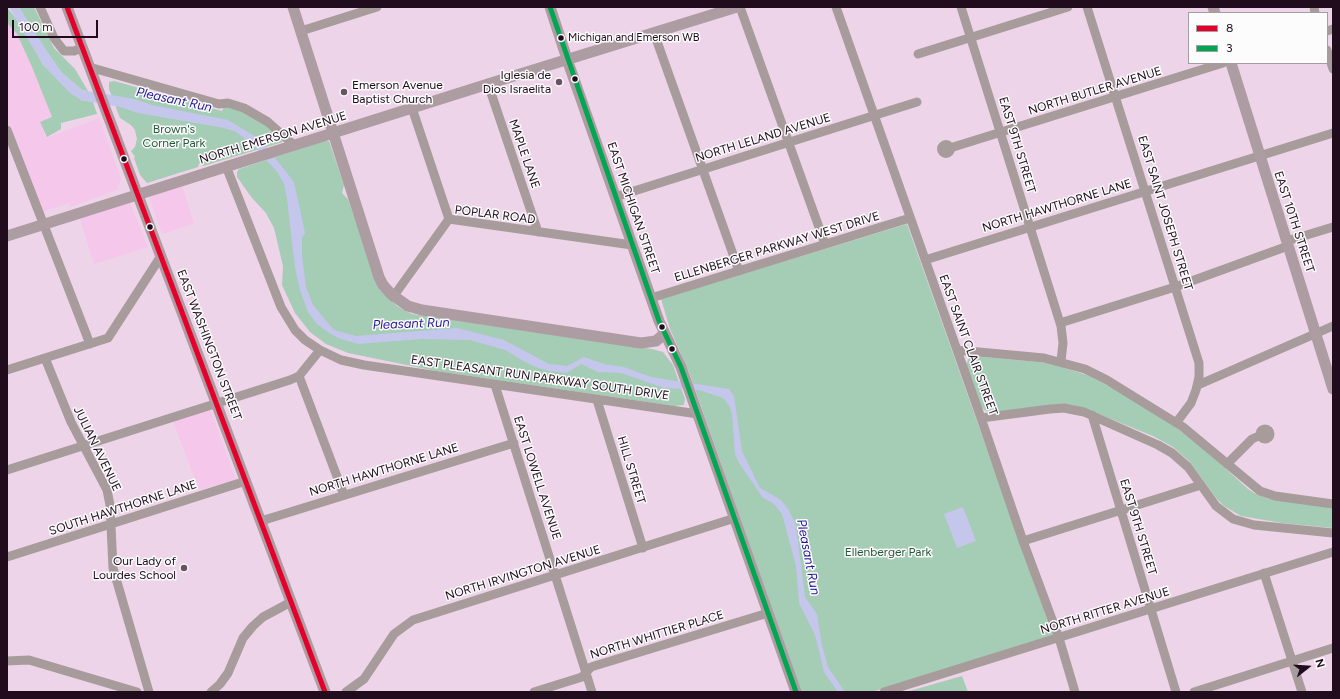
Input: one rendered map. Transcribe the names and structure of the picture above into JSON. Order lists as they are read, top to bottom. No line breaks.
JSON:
{"streets":{"main road":["NORTH EMERSON AVENUE","EAST MICHIGAN STREET","EAST 10TH STREET","EAST WASHINGTON STREET"],"street":["NORTH BUTLER AVENUE","NORTH LELAND AVENUE","EAST 9TH STREET","MAPLE LANE","NORTH HAWTHORNE LANE","EAST SAINT JOSEPH STREET","POPLAR ROAD","ELLENBERGER PARKWAY WEST DRIVE","EAST SAINT CLAIR STREET","EAST PLEASANT RUN PARKWAY SOUTH DRIVE","JULIAN AVENUE","HILL STREET","EAST LOWELL AVENUE","SOUTH HAWTHORNE LANE","NORTH IRVINGTON AVENUE","NORTH RITTER AVENUE","NORTH WHITTIER PLACE"]},"crossings":[["NORTH BUTLER AVENUE","EAST 9TH STREET"],["NORTH BUTLER AVENUE","EAST SAINT JOSEPH STREET"],["NORTH EMERSON AVENUE","MAPLE LANE"],["NORTH EMERSON AVENUE","EAST MICHIGAN STREET"],["NORTH EMERSON AVENUE","EAST WASHINGTON STREET"],["NORTH EMERSON AVENUE","EAST PLEASANT RUN PARKWAY SOUTH DRIVE"],["NORTH LELAND AVENUE","EAST MICHIGAN STREET"],["NORTH LELAND AVENUE","EAST SAINT CLAIR STREET"],["EAST 9TH STREET","NORTH HAWTHORNE LANE"],["EAST 9TH STREET","NORTH RITTER AVENUE"],["MAPLE LANE","POPLAR ROAD"],["NORTH HAWTHORNE LANE","EAST SAINT JOSEPH STREET"],["NORTH HAWTHORNE LANE","EAST 10TH STREET"],["NORTH HAWTHORNE LANE","EAST WASHINGTON STREET"],["NORTH HAWTHORNE LANE","EAST SAINT CLAIR STREET"],["NORTH HAWTHORNE LANE","EAST LOWELL AVENUE"],["EAST MICHIGAN STREET","POPLAR ROAD"],["EAST MICHIGAN STREET","ELLENBERGER PARKWAY WEST DRIVE"],["EAST MICHIGAN STREET","EAST PLEASANT RUN PARKWAY SOUTH DRIVE"],["ELLENBERGER PARKWAY WEST DRIVE","EAST SAINT CLAIR STREET"],["EAST WASHINGTON STREET","SOUTH HAWTHORNE LANE"],["EAST SAINT CLAIR STREET","NORTH RITTER AVENUE"],["EAST PLEASANT RUN PARKWAY SOUTH DRIVE","HILL STREET"],["EAST PLEASANT RUN PARKWAY SOUTH DRIVE","EAST LOWELL AVENUE"],["JULIAN AVENUE","SOUTH HAWTHORNE LANE"],["HILL STREET","NORTH IRVINGTON AVENUE"],["EAST LOWELL AVENUE","NORTH IRVINGTON AVENUE"],["EAST LOWELL AVENUE","NORTH WHITTIER PLACE"]],"water":["Pleasant Run"],"parks":["Brown's Corner Park","Ellenberger Park"],"places":["Michigan and Emerson WB","Iglesia de Dios Israelita","Emerson Avenue Baptist Church","Our Lady of Lourdes School"],"lines":["transit line 8","transit line 3"],"legend":["8","3"],"scale_bar":"100 m","north":"right"}
